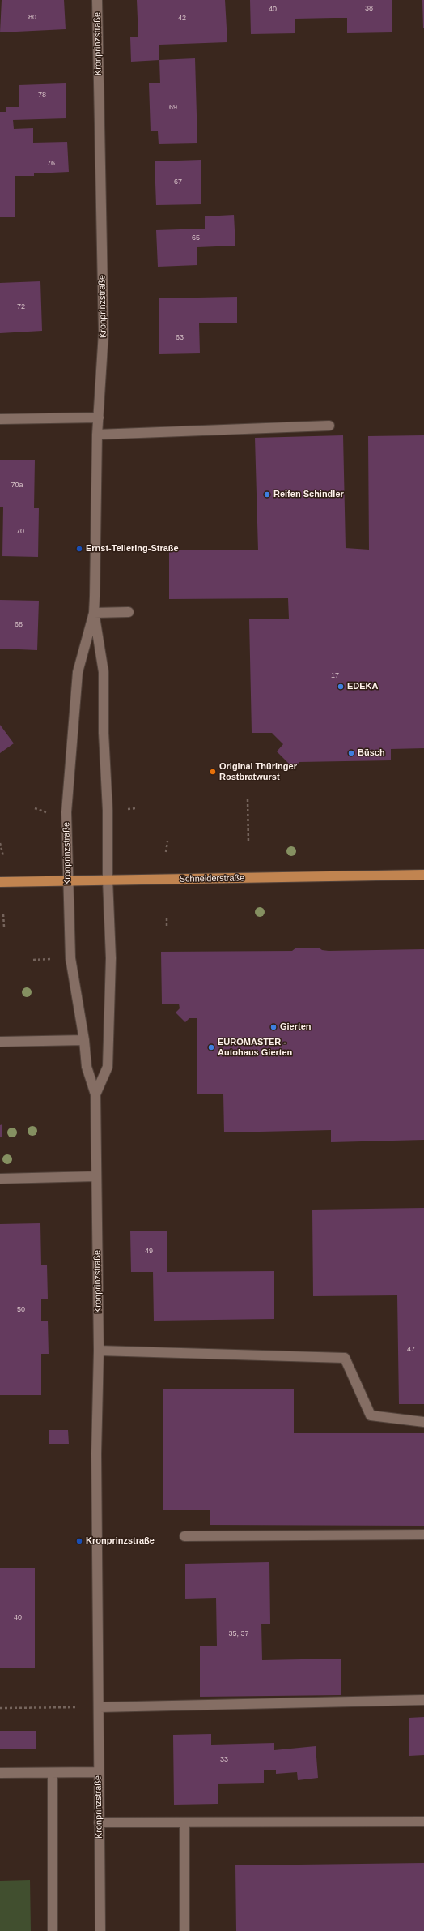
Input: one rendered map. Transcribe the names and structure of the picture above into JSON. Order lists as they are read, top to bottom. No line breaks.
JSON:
{"streets":{"main road":["Schneiderstraße"],"street":["Kronprinzstraße"]},"crossings":[["Kronprinzstraße","Schneiderstraße"]],"places":["Reifen Schindler","Ernst-Tellering-Straße","EDEKA","Büsch","Original Thüringer Rostbratwurst","Gierten","EUROMASTER - Autohaus Gierten","Kronprinzstraße"],"house_numbers":["38","40","80","42","78","69","76","67","65","72","63","70a","70","68","17","49","50","47","40","35, 37","33"]}
